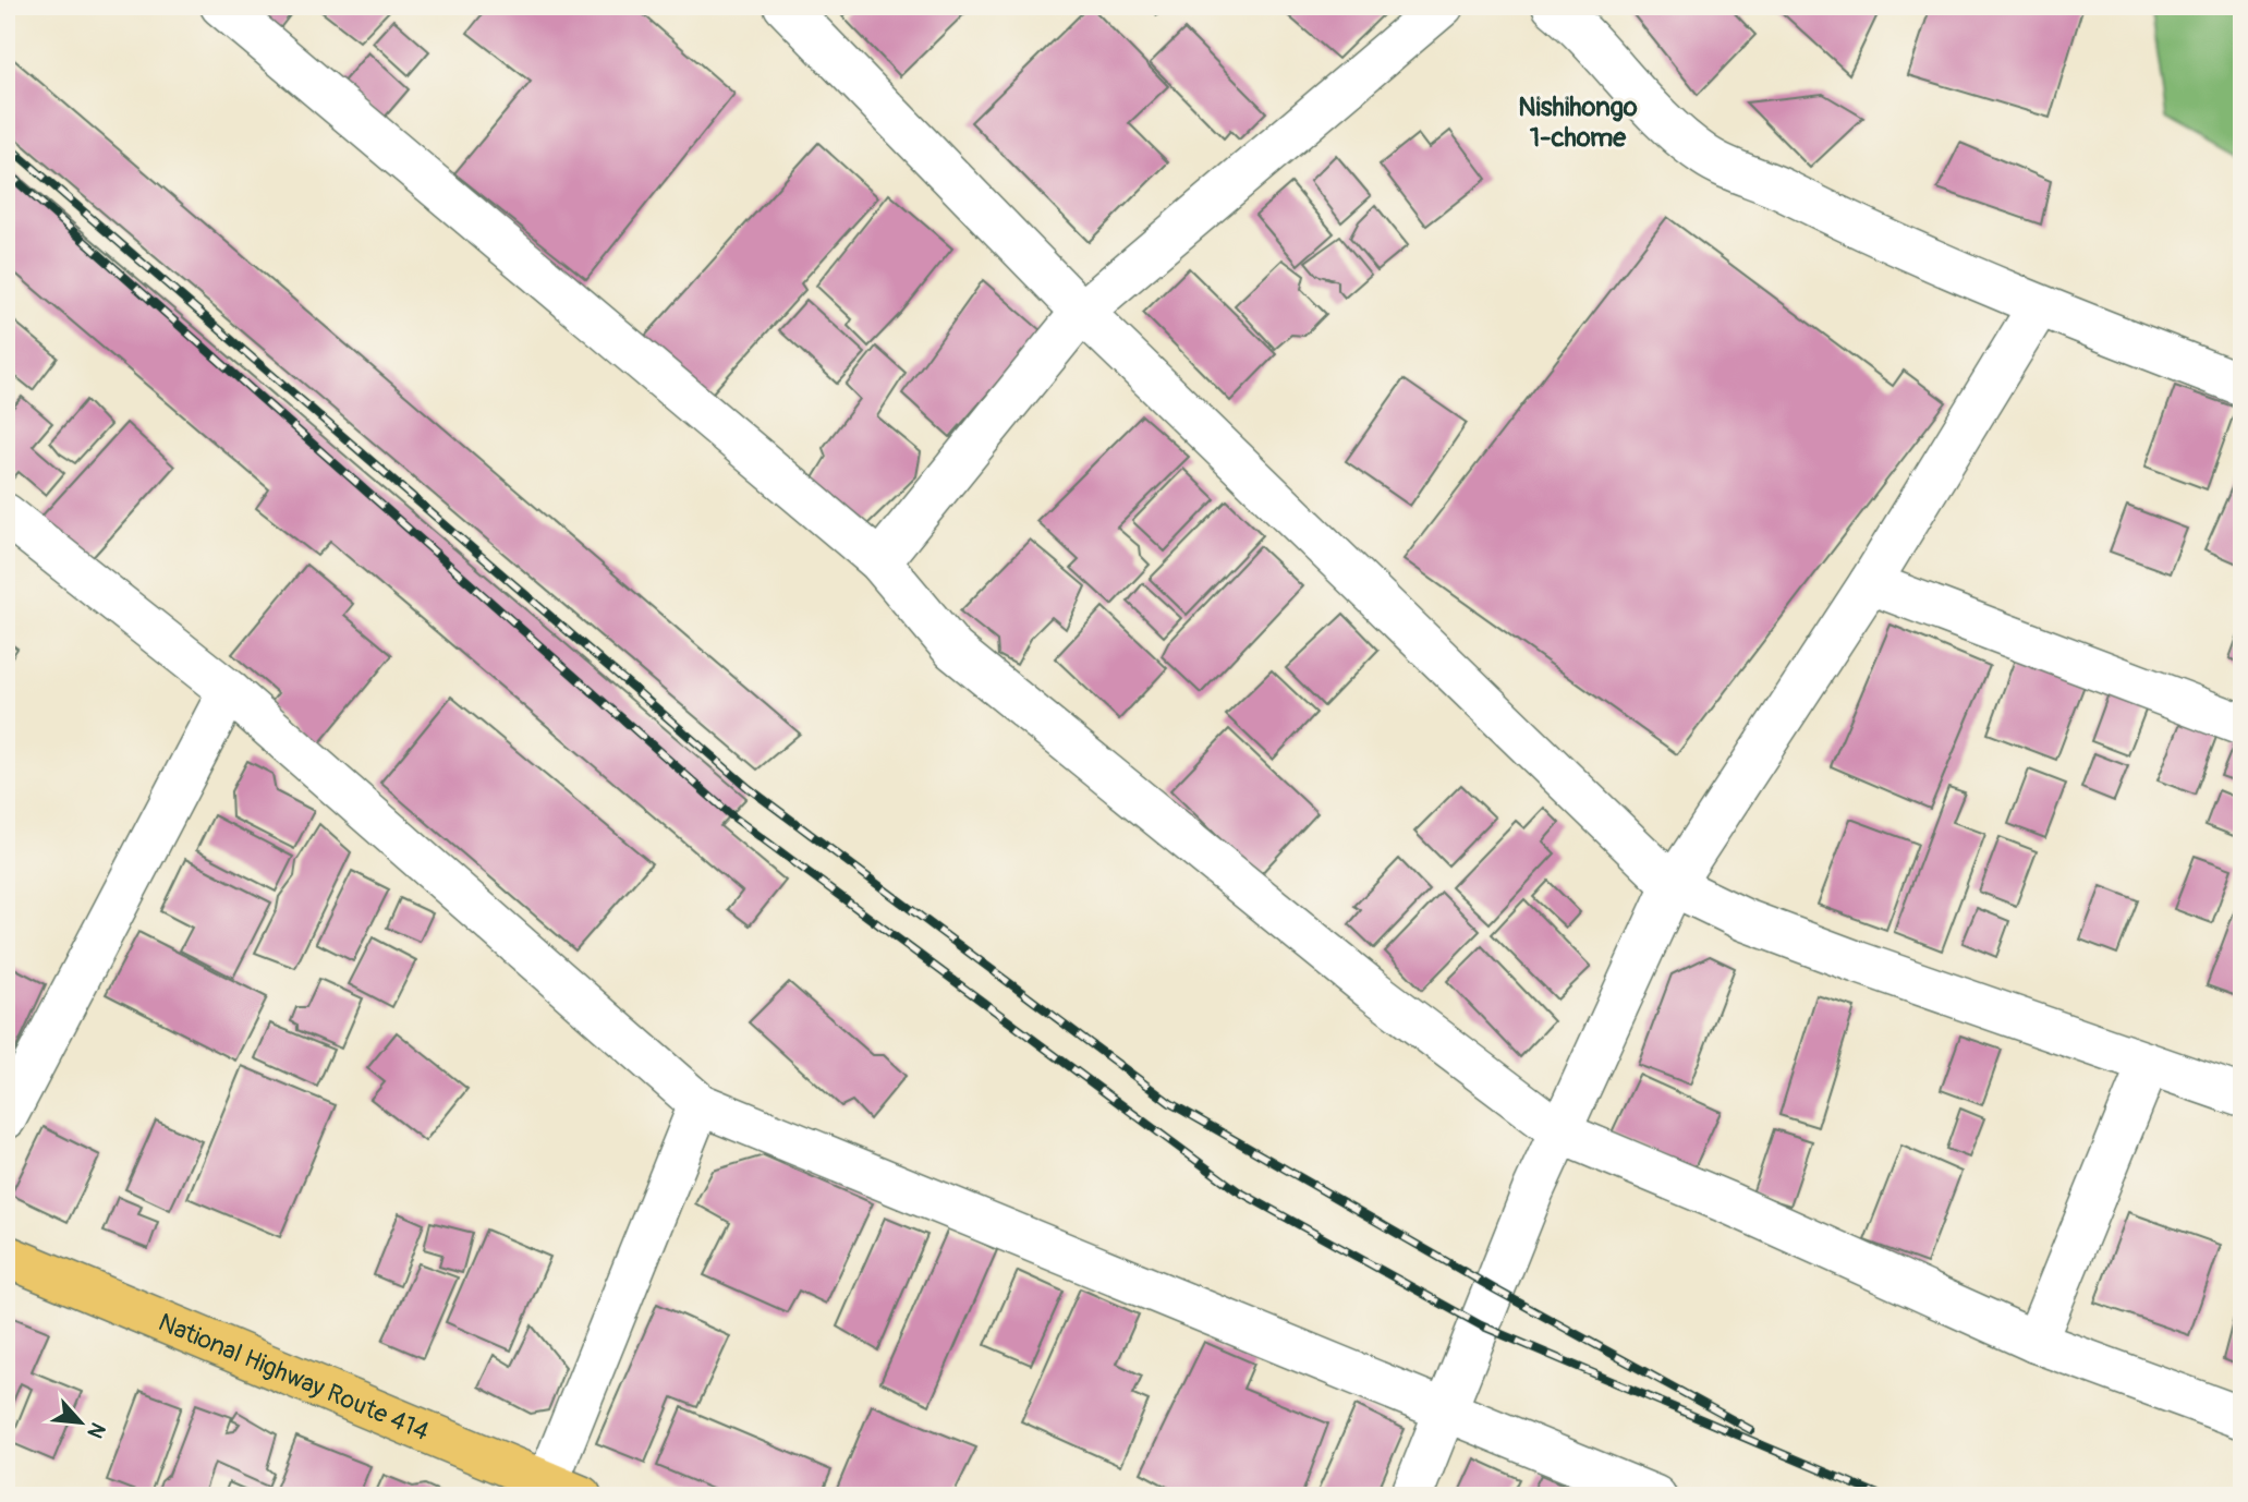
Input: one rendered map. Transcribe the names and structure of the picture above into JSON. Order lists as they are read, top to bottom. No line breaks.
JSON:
{"streets":{"highway":["National Highway Route 414"]},"districts":["Nishihongo 1-chome"],"north":"bottom right"}
